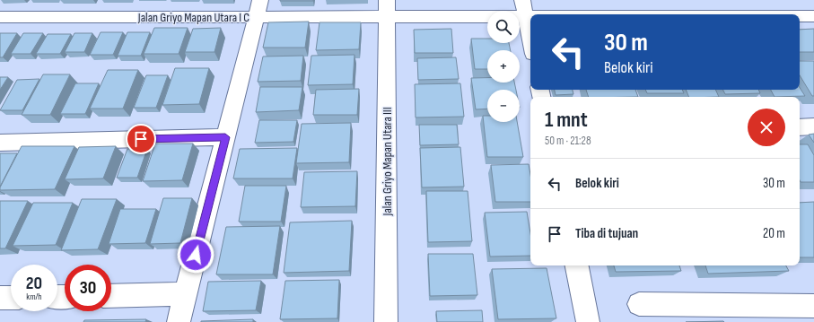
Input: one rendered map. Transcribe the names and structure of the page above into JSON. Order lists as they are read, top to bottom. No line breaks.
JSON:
{"streets":{"street":["Jalan Griyo Mapan Utara I C","Jalan Griyo Mapan Utara III"]},"crossings":[["Jalan Griyo Mapan Utara I C","Jalan Griyo Mapan Utara III"]],"page":{"map_buttons":["+","−"],"turn":["30 m","Belok kiri"],"heading":["1 mnt","50 m · 21:28"],"list":[{"name":"Belok kiri","value":"30 m"},{"name":"Tiba di tujuan","value":"20 m"}],"speed":"20 km/h","limit":"30"}}
